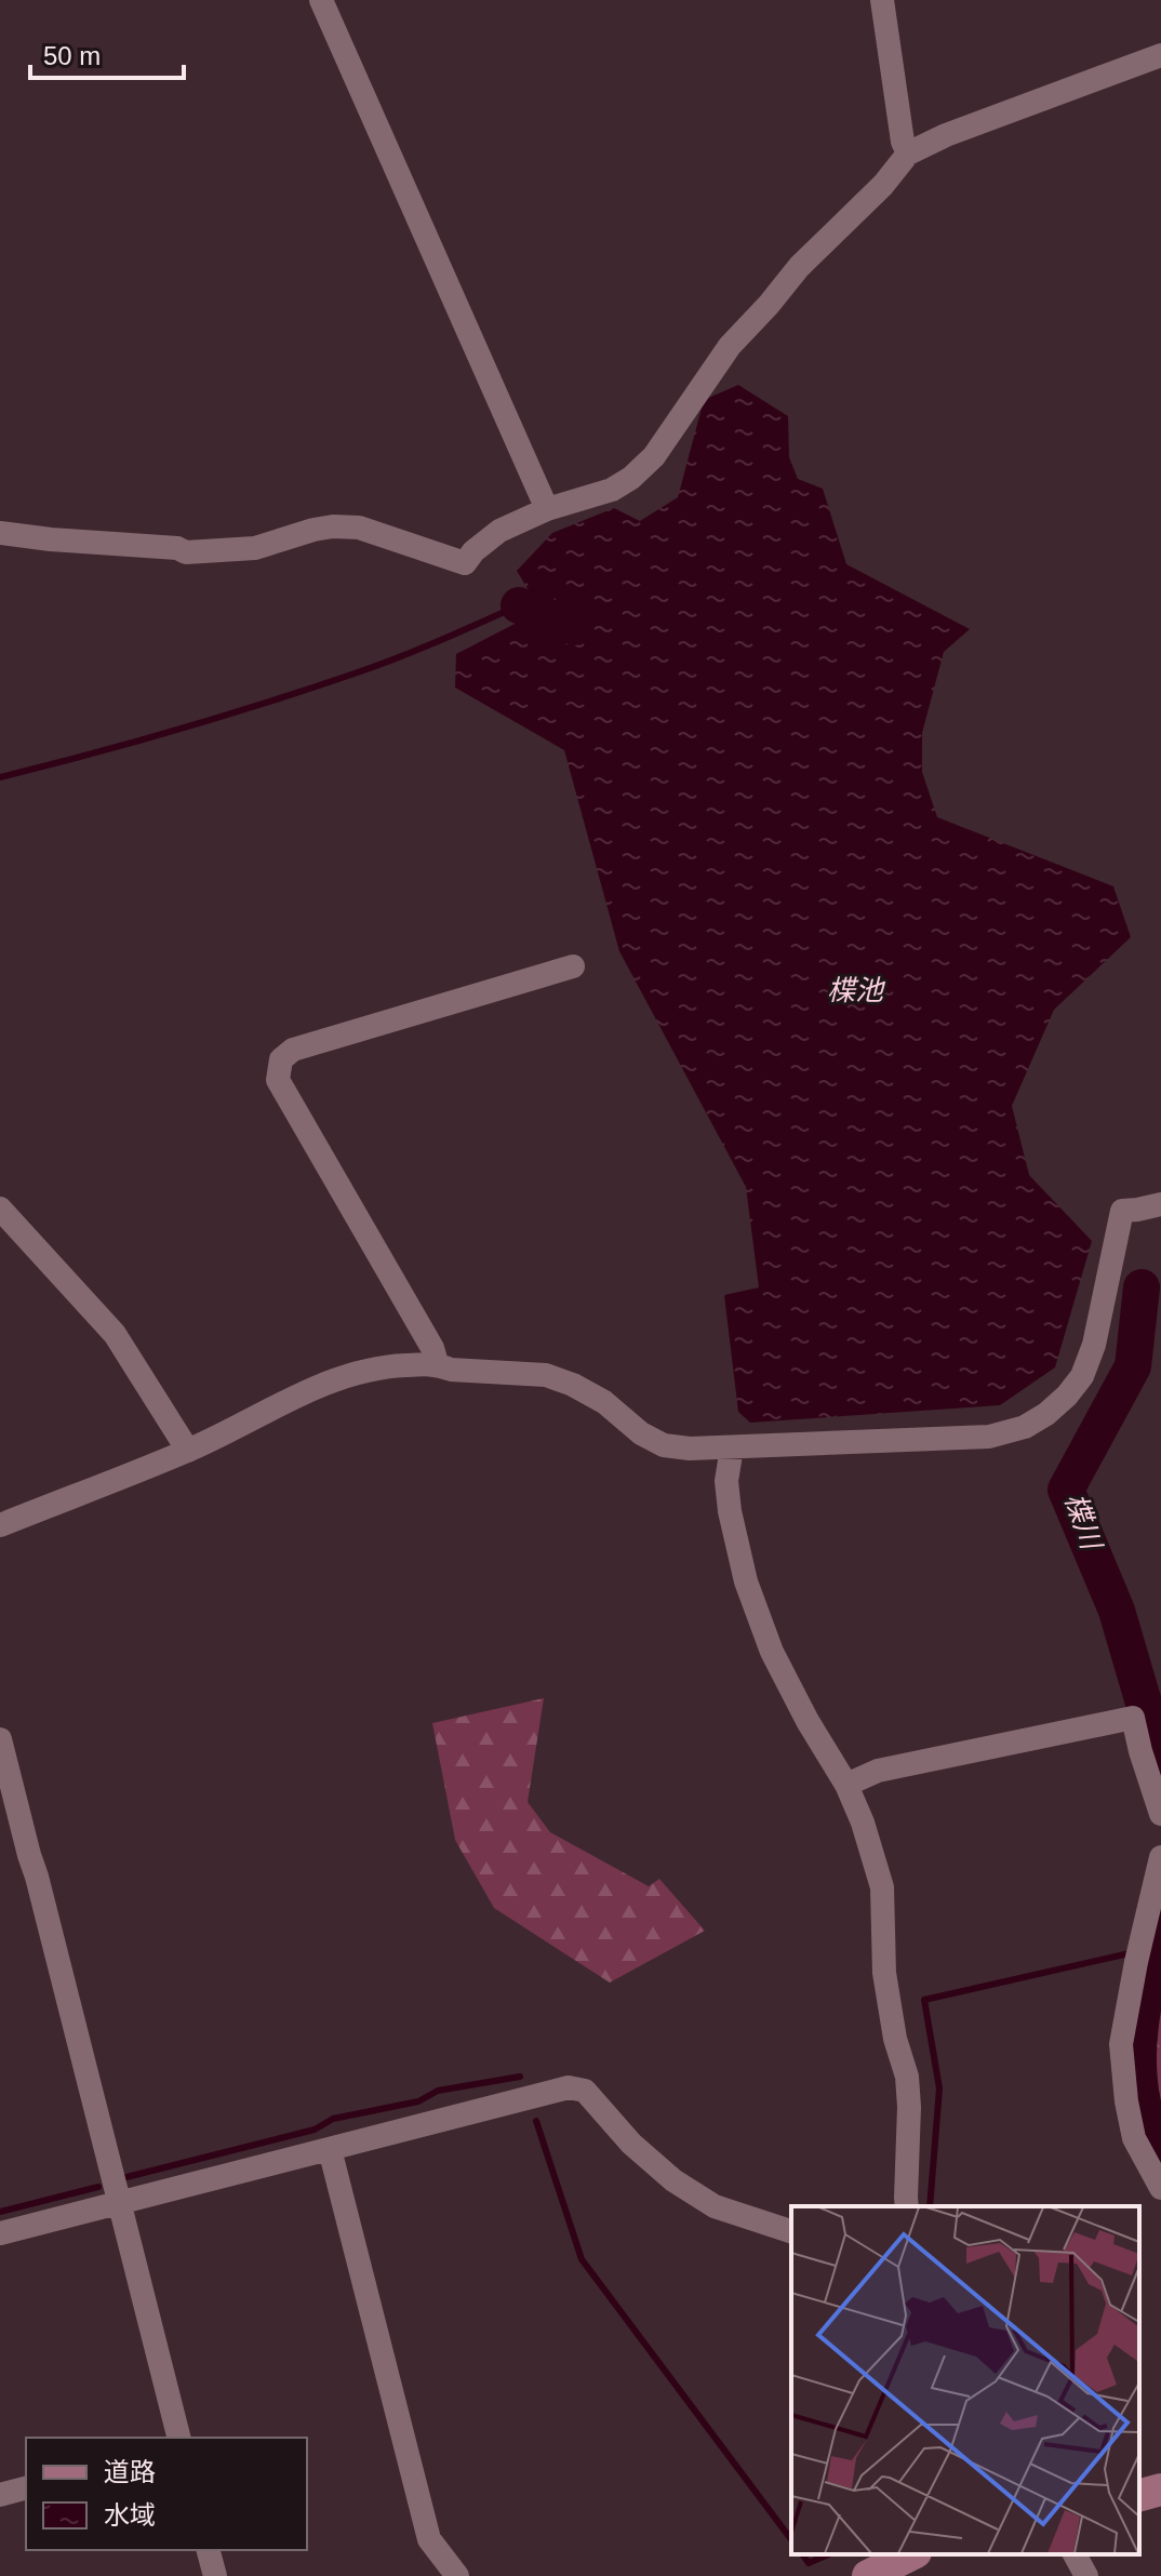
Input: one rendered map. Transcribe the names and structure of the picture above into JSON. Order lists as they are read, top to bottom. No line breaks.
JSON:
{"water":["楪池","楪川"],"legend":["道路","水域"],"scale_bar":"50 m"}
